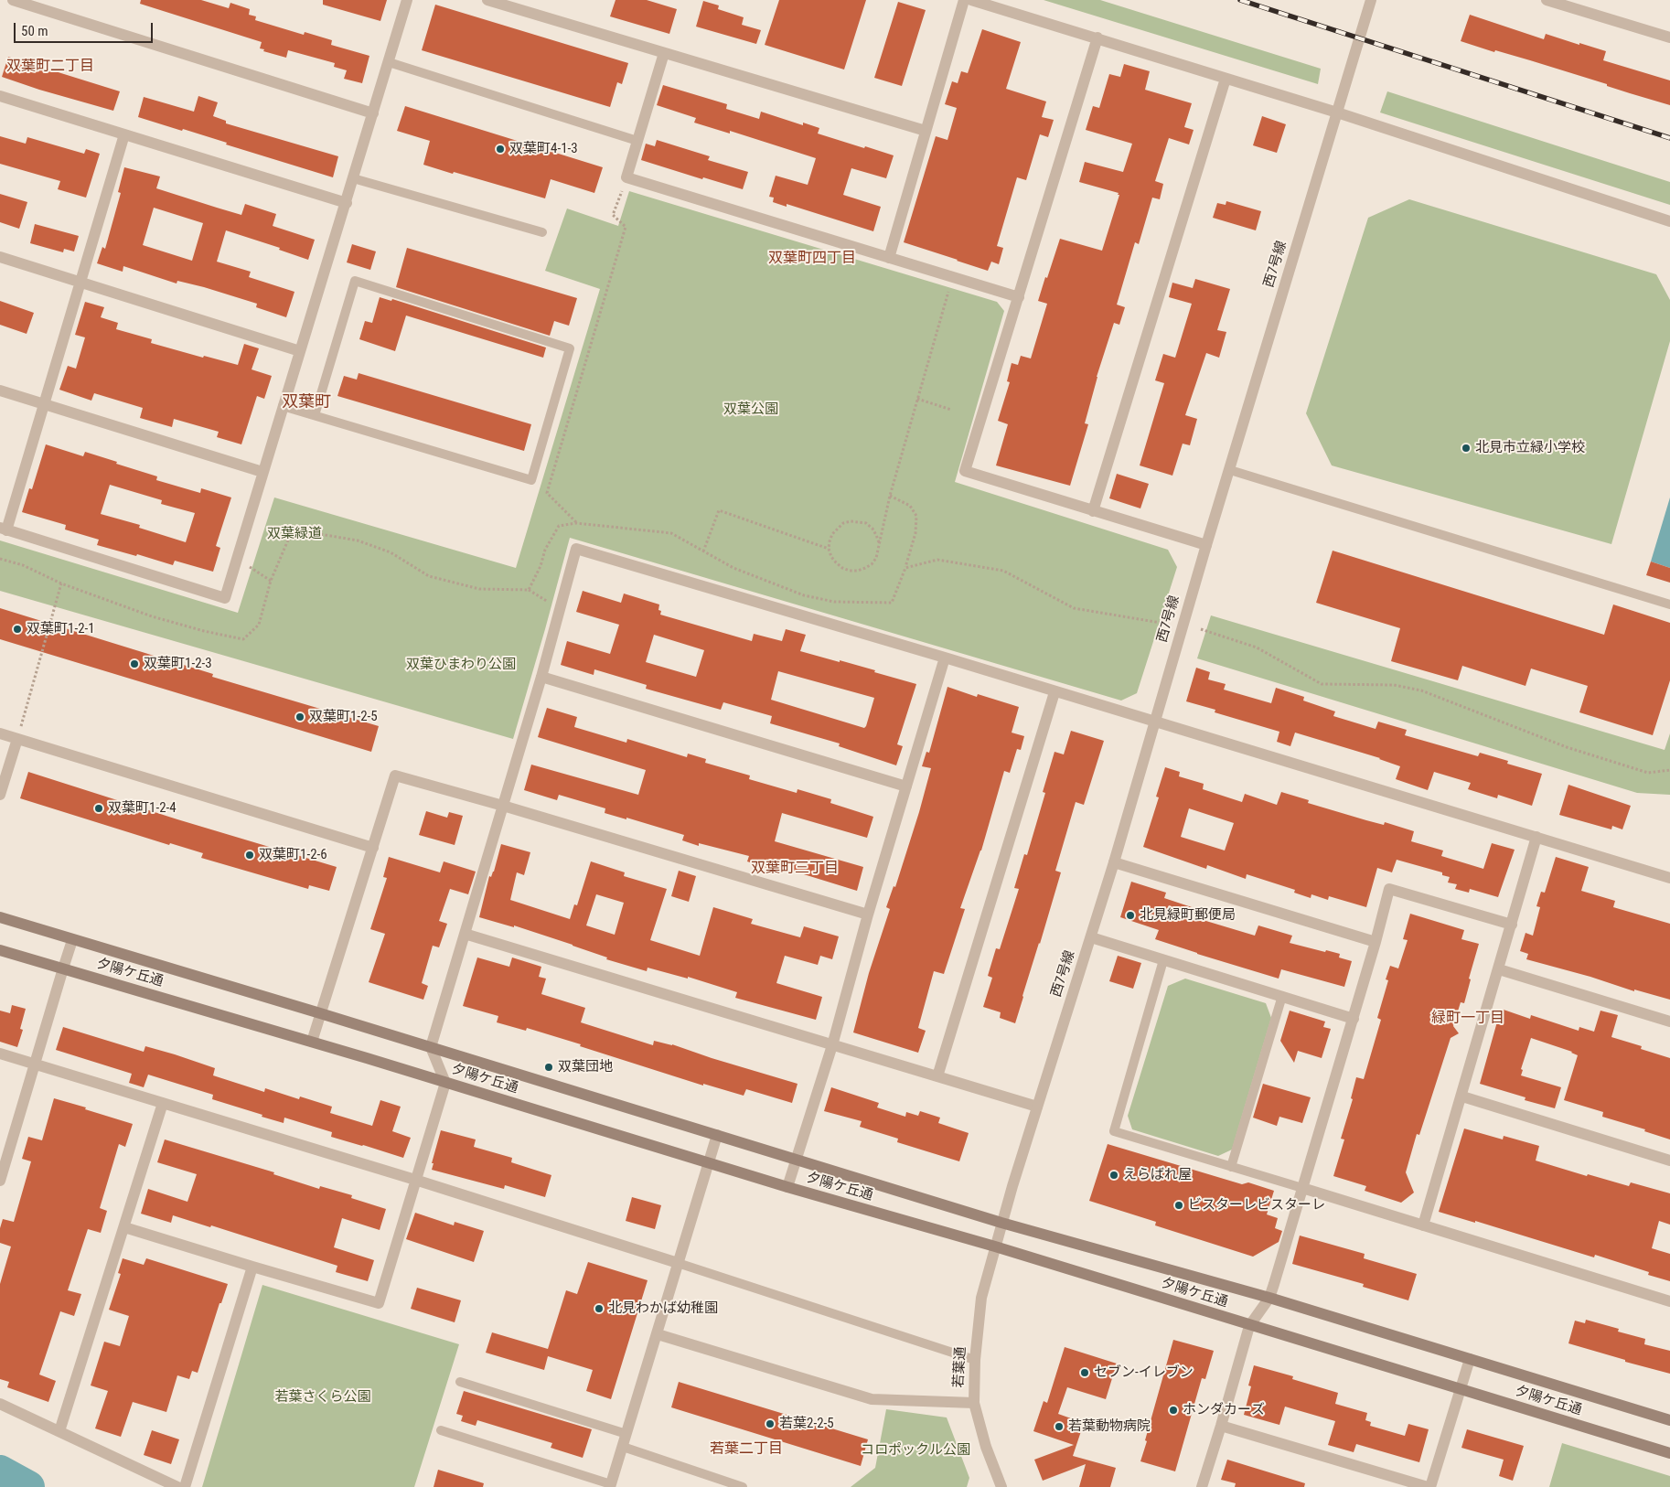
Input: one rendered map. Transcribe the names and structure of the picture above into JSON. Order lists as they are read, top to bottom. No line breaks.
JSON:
{"streets":{"main road":["夕陽ケ丘通"],"street":["西7号線","若葉通"]},"crossings":[["西7号線","夕陽ケ丘通"],["西7号線","若葉通"],["夕陽ケ丘通","若葉通"]],"districts":["双葉町二丁目","双葉町四丁目","双葉町","双葉町三丁目","緑町一丁目","若葉二丁目"],"parks":["双葉公園","双葉緑道","双葉ひまわり公園","若葉さくら公園","コロポックル公園"],"places":["双葉町4-1-3","北見市立緑小学校","双葉町1-2-1","双葉町1-2-3","双葉町1-2-5","双葉町1-2-4","双葉町1-2-6","北見緑町郵便局","双葉団地","えらばれ屋","ビスターレビスターレ","北見わかば幼稚園","セブン-イレブン","ホンダカーズ","若葉2-2-5","若葉動物病院"],"scale_bar":"50 m"}
